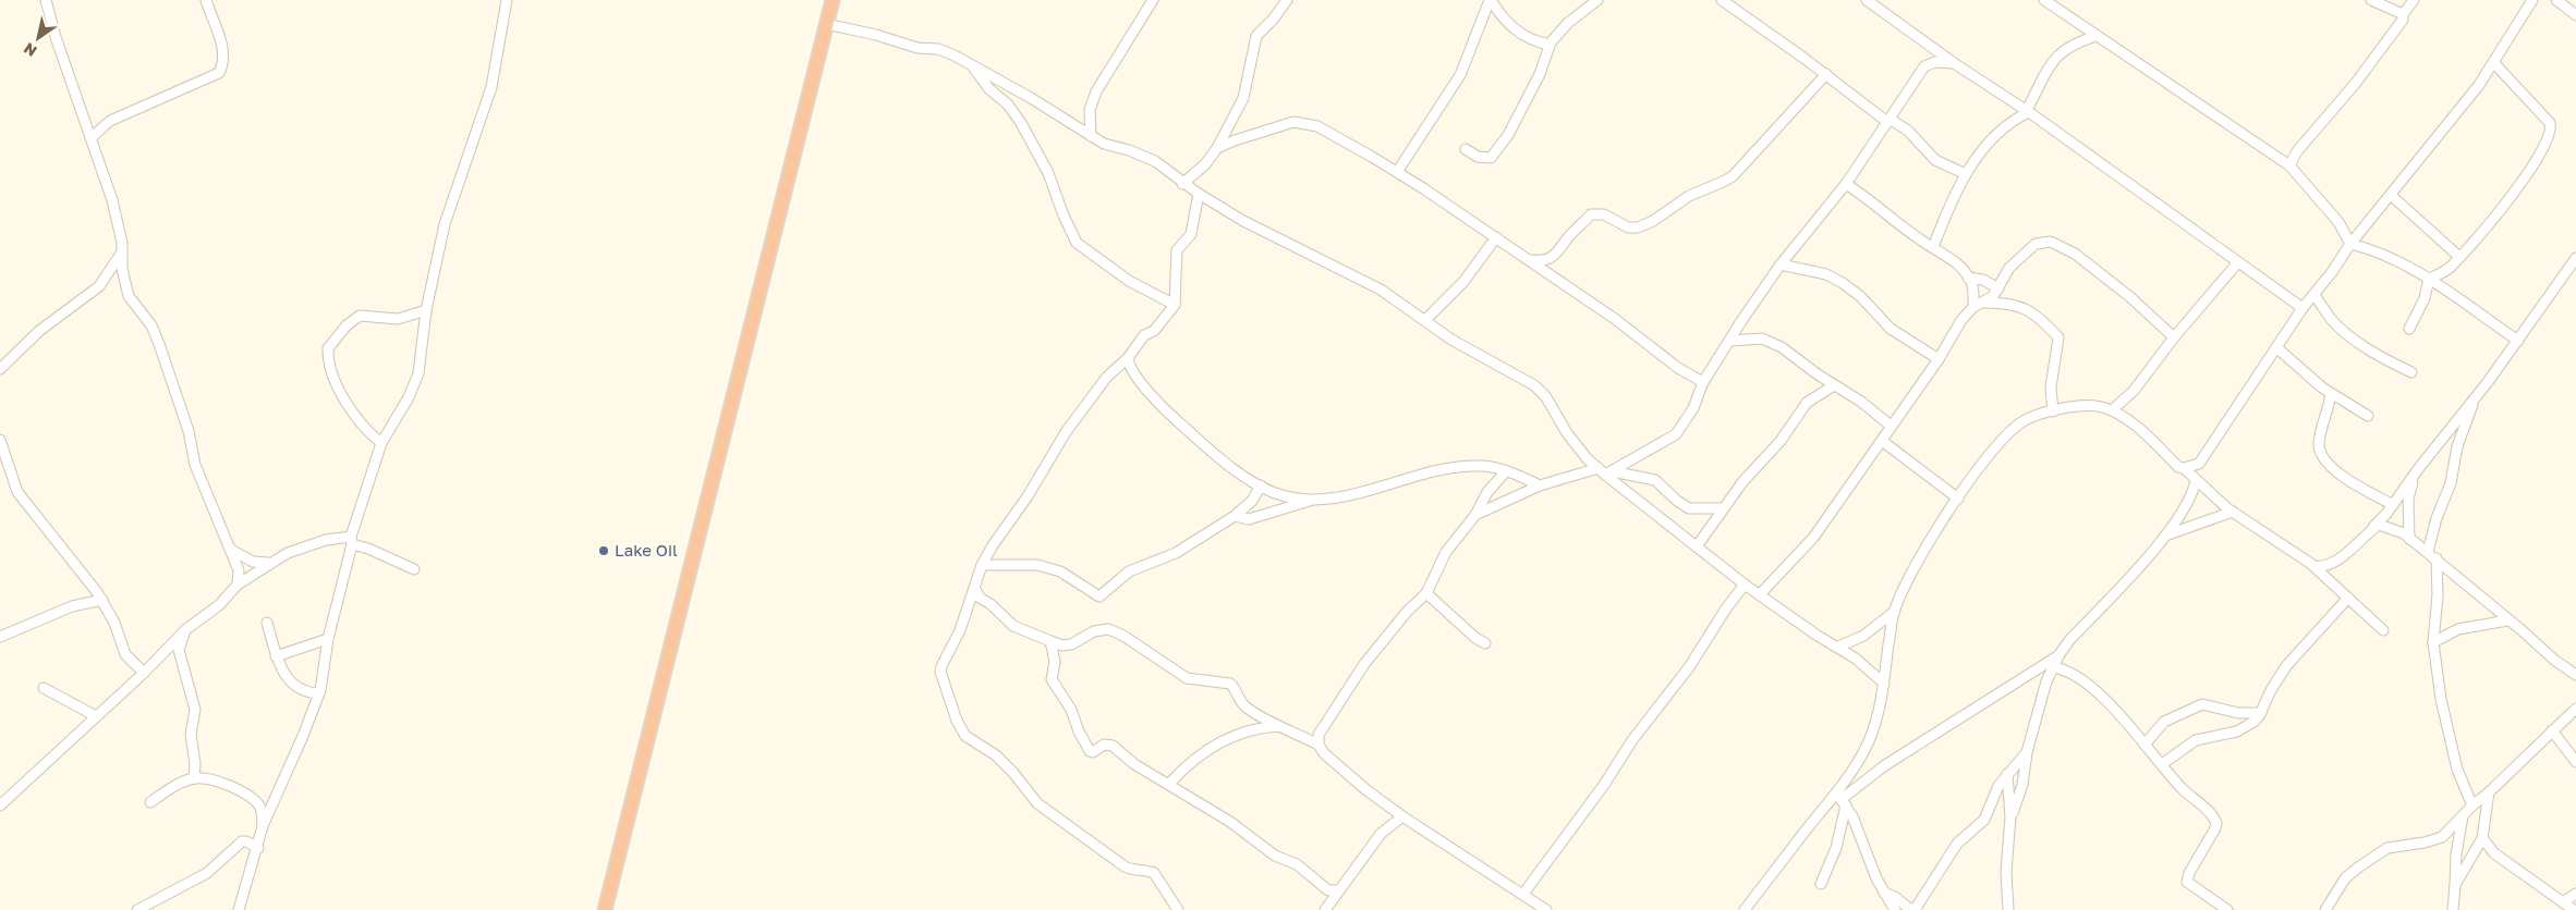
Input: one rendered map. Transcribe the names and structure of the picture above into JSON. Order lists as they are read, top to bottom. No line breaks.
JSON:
{"places":["Lake Oil"],"north":"bottom left"}
